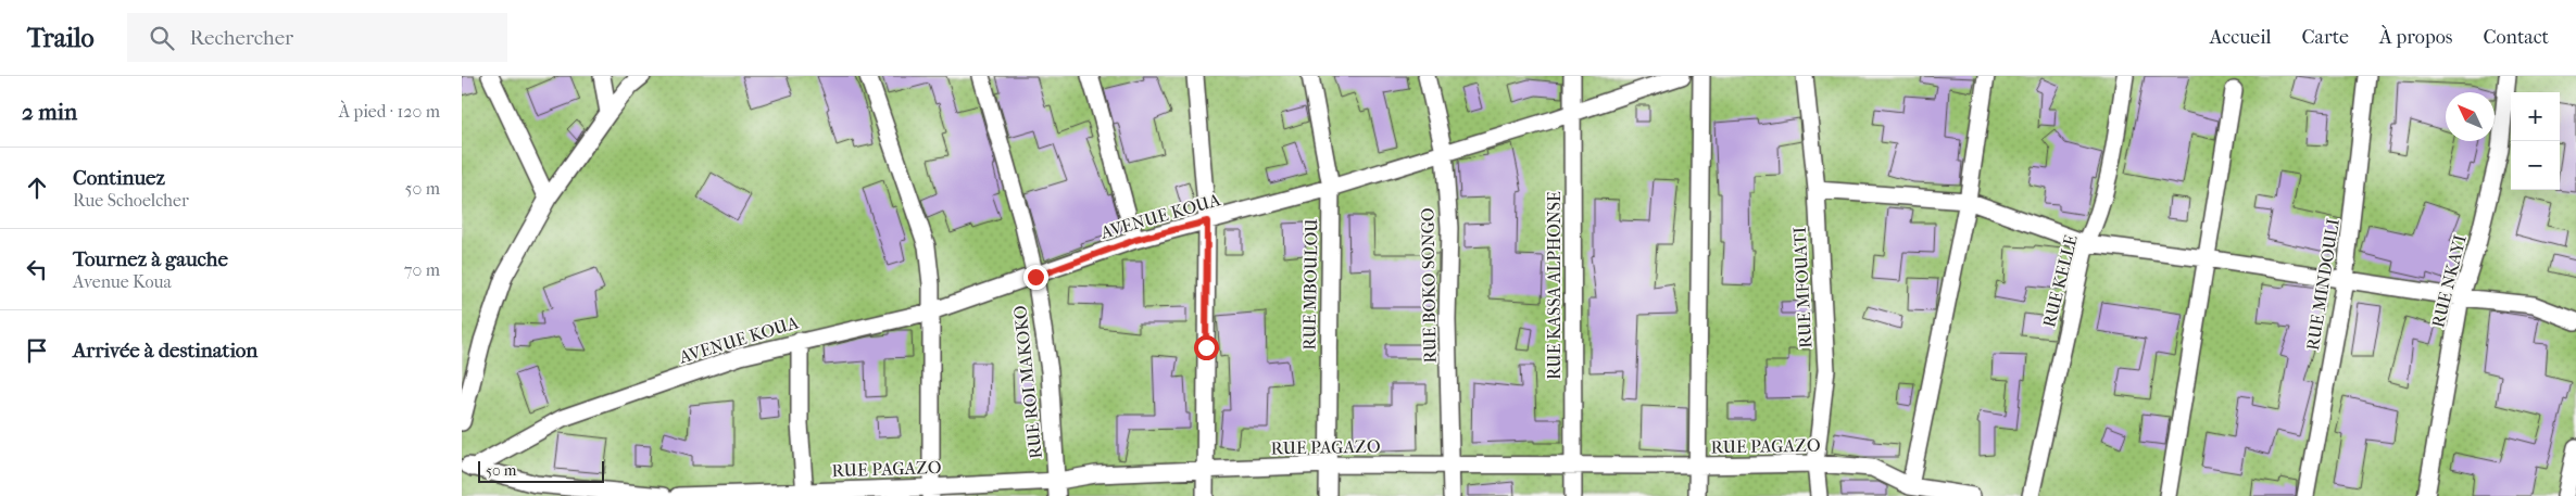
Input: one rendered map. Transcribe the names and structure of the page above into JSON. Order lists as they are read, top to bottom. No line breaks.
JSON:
{"streets":{"street":["AVENUE KOUA","RUE KELLE","RUE NKAYI","RUE MBOULOU","RUE MINDOULI","RUE BOKO SONGO","RUE KASSA ALPHONSE","RUE MFOUATI","RUE ROI MAKOKO","RUE PAGAZO"]},"crossings":[["AVENUE KOUA","RUE MBOULOU"],["AVENUE KOUA","RUE BOKO SONGO"],["AVENUE KOUA","RUE KASSA ALPHONSE"],["AVENUE KOUA","RUE ROI MAKOKO"],["RUE MBOULOU","RUE PAGAZO"],["RUE BOKO SONGO","RUE PAGAZO"],["RUE KASSA ALPHONSE","RUE PAGAZO"],["RUE MFOUATI","RUE PAGAZO"],["RUE ROI MAKOKO","RUE PAGAZO"]],"scale_bar":"50 m","north":"top left","page":{"header":"Trailo","search":"Rechercher","nav":["Accueil","Carte","À propos","Contact"],"heading":["2 min","À pied · 120 m"],"map_buttons":["+","−"],"list":[["Continuez","Rue Schoelcher","50 m"],["Tournez à gauche","Avenue Koua","70 m"],"Arrivée à destination"],"scale":"50 m"}}
